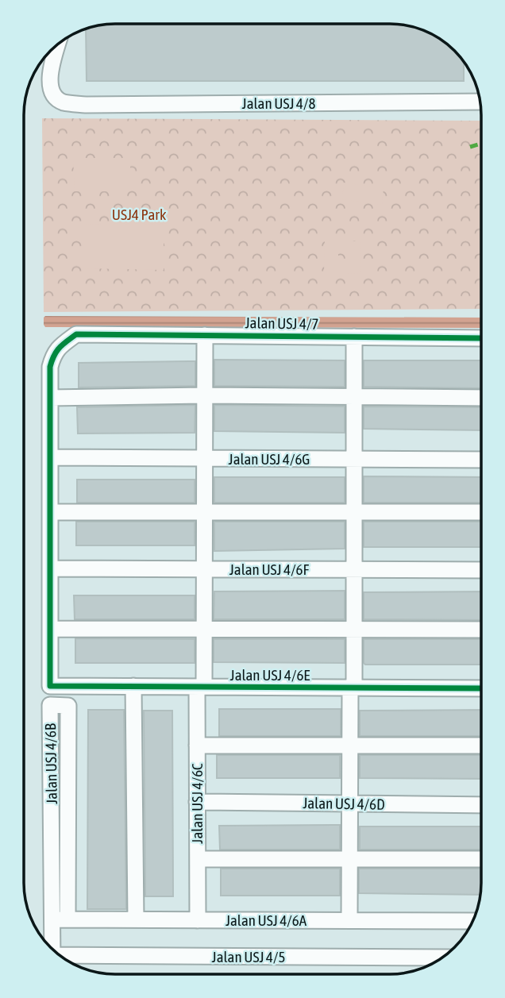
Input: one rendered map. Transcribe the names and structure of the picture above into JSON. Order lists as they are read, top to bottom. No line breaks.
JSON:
{"streets":{"street":["Jalan USJ 4/8","Jalan USJ 4/7","Jalan USJ 4/6G","Jalan USJ 4/6F","Jalan USJ 4/6E","Jalan USJ 4/6B","Jalan USJ 4/6C","Jalan USJ 4/6D","Jalan USJ 4/6A","Jalan USJ 4/5"]},"crossings":[["Jalan USJ 4/7","Jalan USJ 4/6C"],["Jalan USJ 4/6G","Jalan USJ 4/6C"],["Jalan USJ 4/6F","Jalan USJ 4/6C"],["Jalan USJ 4/6E","Jalan USJ 4/6C"],["Jalan USJ 4/6B","Jalan USJ 4/6A"],["Jalan USJ 4/6C","Jalan USJ 4/6D"],["Jalan USJ 4/6C","Jalan USJ 4/6A"]],"parks":["USJ4 Park"]}
